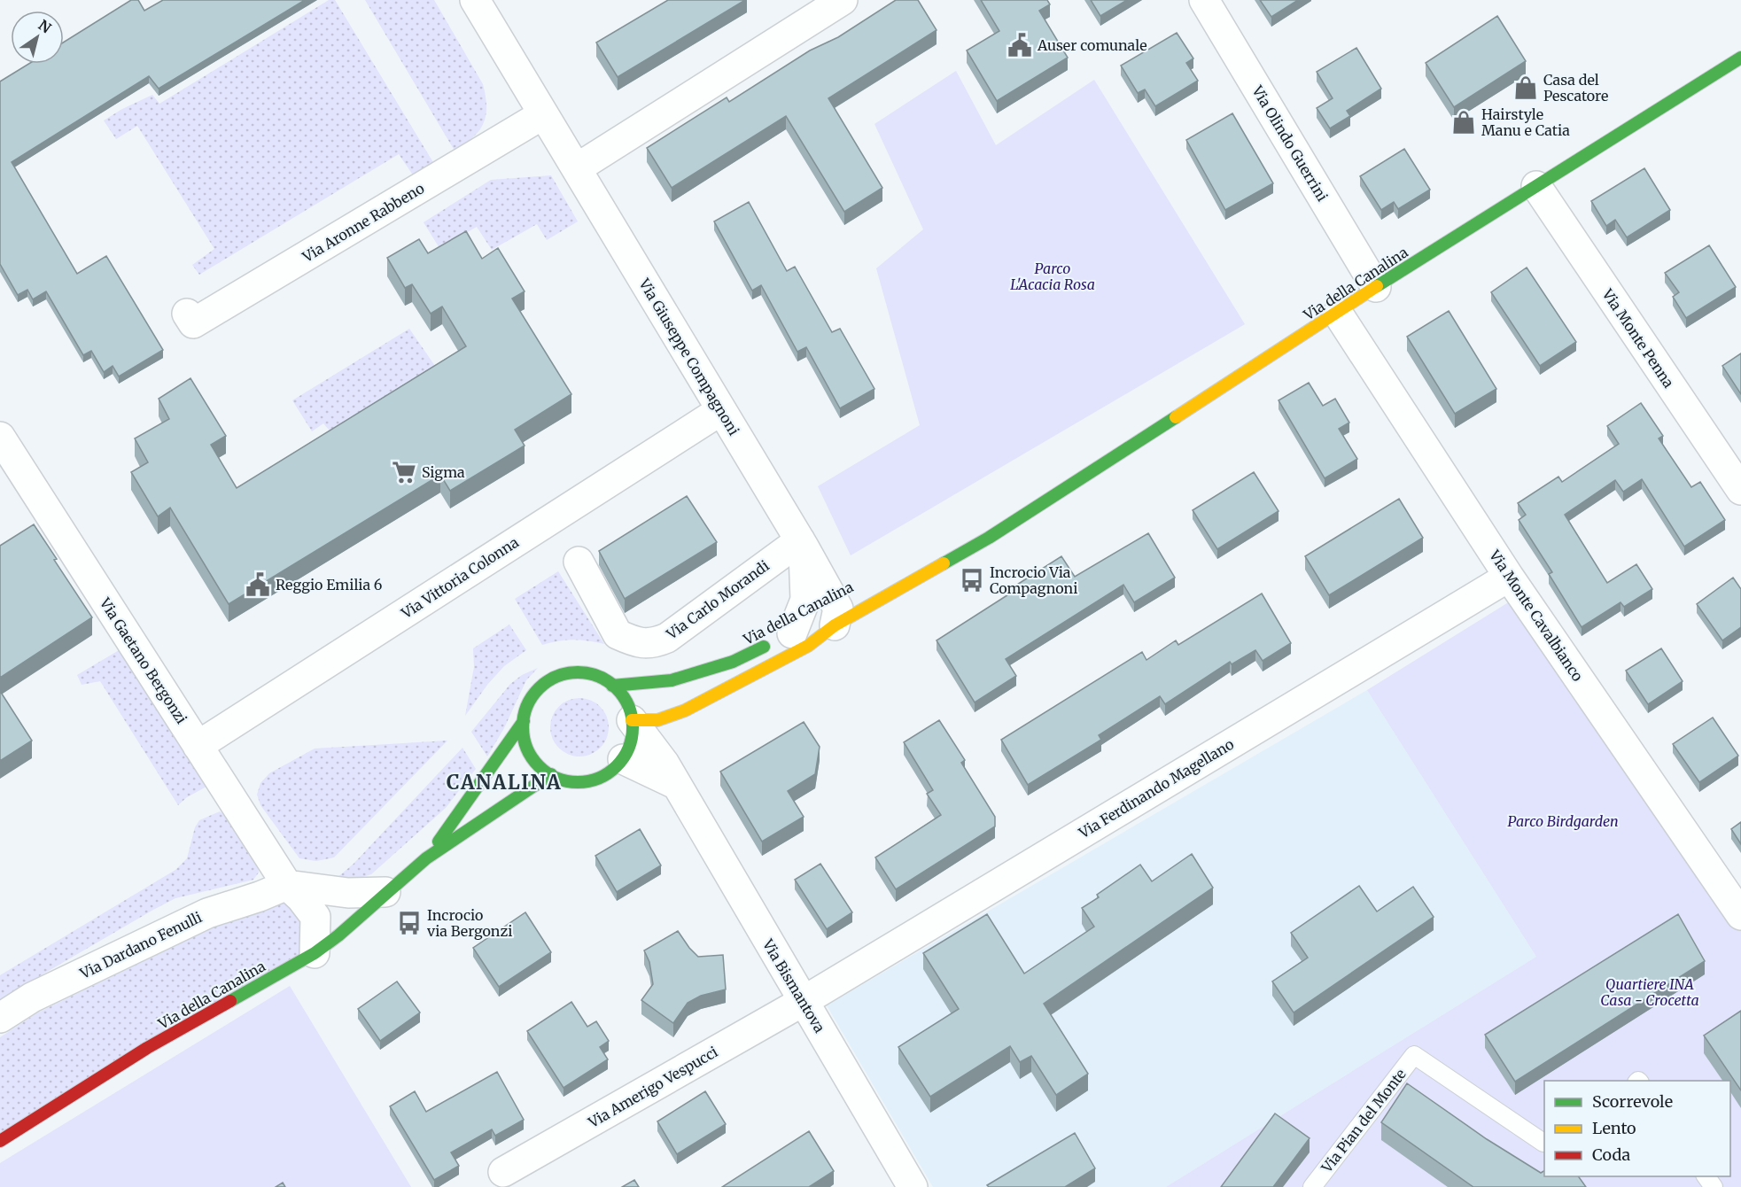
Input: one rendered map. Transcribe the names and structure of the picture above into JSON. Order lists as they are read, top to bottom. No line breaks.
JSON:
{"streets":{"street":["Via Olindo Guerrini","Via Aronne Rabbeno","Via della Canalina","Via Monte Penna","Via Giuseppe Compagnoni","Via Vittoria Colonna","Via Carlo Morandi","Via Monte Cavalbianco","Via Gaetano Bergonzi","Via Ferdinando Magellano","Via Dardano Fenulli","Via Bismantova","Via Amerigo Vespucci"],"lane":["Via Pian del Monte"]},"crossings":[["Via Olindo Guerrini","Via della Canalina"],["Via Aronne Rabbeno","Via Giuseppe Compagnoni"],["Via della Canalina","Via Monte Penna"],["Via della Canalina","Via Giuseppe Compagnoni"],["Via della Canalina","Via Monte Cavalbianco"],["Via della Canalina","Via Gaetano Bergonzi"],["Via della Canalina","Via Bismantova"],["Via Giuseppe Compagnoni","Via Vittoria Colonna"],["Via Giuseppe Compagnoni","Via Carlo Morandi"],["Via Vittoria Colonna","Via Gaetano Bergonzi"],["Via Monte Cavalbianco","Via Ferdinando Magellano"],["Via Gaetano Bergonzi","Via Dardano Fenulli"],["Via Ferdinando Magellano","Via Bismantova"],["Via Ferdinando Magellano","Via Amerigo Vespucci"],["Via Bismantova","Via Amerigo Vespucci"]],"districts":["CANALINA"],"parks":["Parco L'Acacia Rosa","Parco Birdgarden","Quartiere INA Casa - Crocetta"],"places":{"public building":["Auser comunale","Reggio Emilia 6"],"shop":["Casa del Pescatore","Hairstyle Manu e Catia"],"supermarket":["Sigma"],"bus stop":["Incrocio Via Compagnoni","Incrocio via Bergonzi"]},"legend":["Scorrevole","Lento","Coda"],"north":"top right"}
